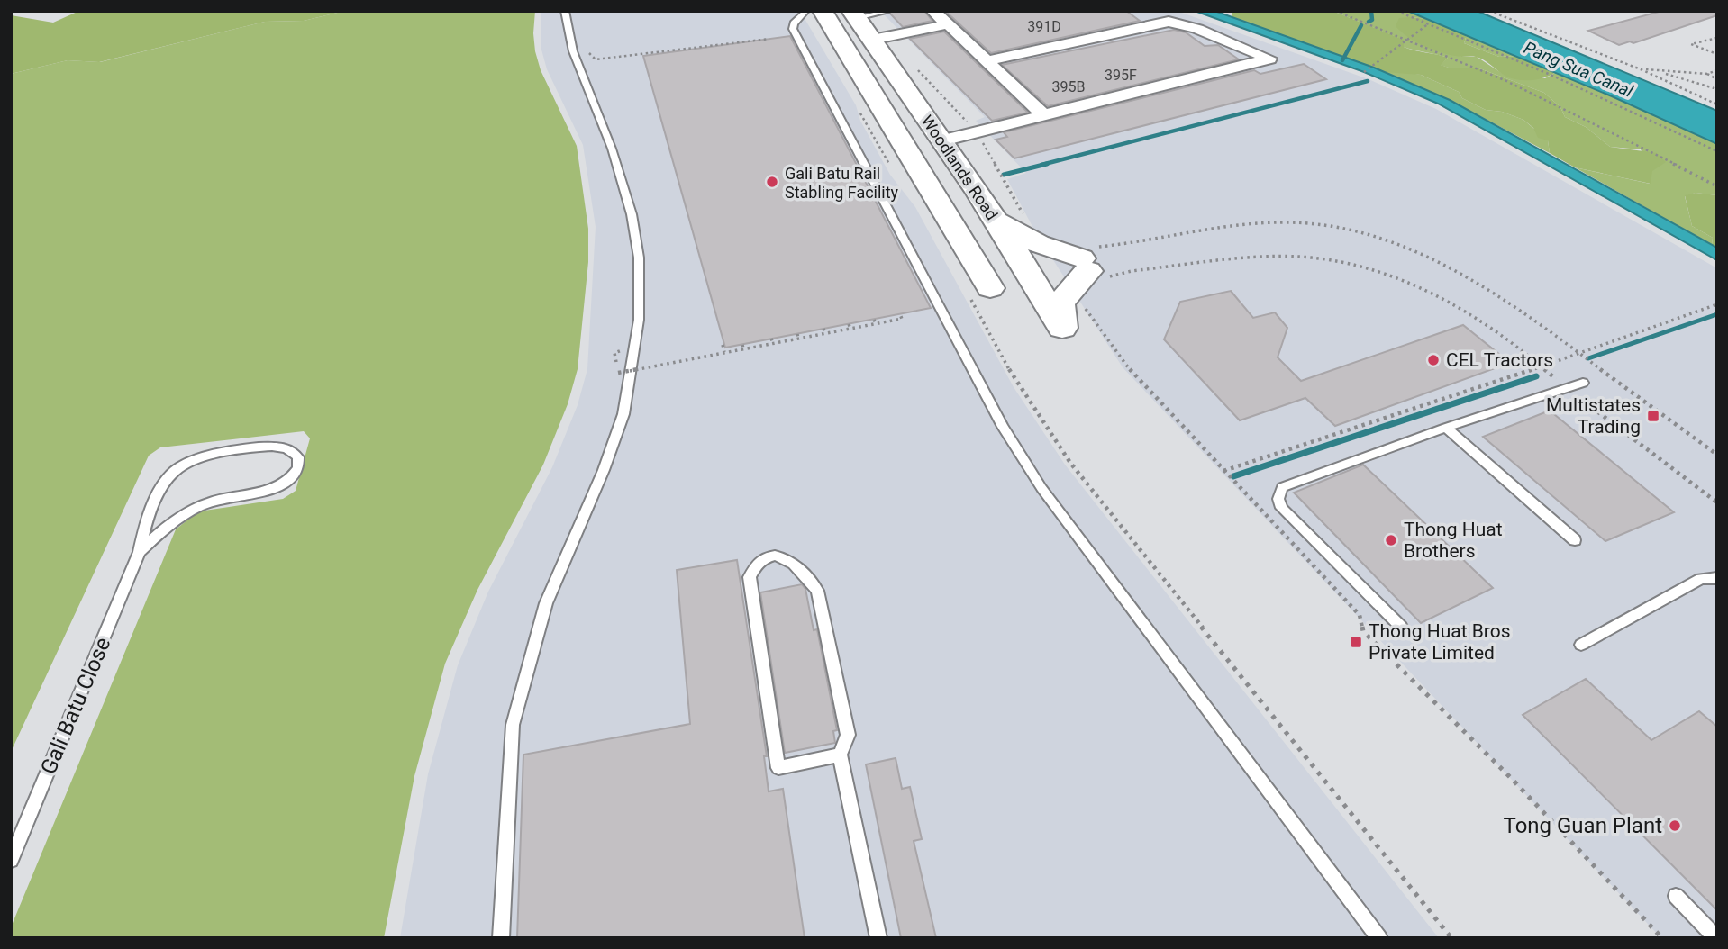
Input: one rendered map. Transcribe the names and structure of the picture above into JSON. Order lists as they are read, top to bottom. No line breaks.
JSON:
{"streets":{"main road":["Woodlands Road"],"lane":["Gali Batu Close"]},"water":["Pang Sua Canal"],"places":{"other":["Gali Batu Rail Stabling Facility","CEL Tractors","Thong Huat Brothers","Tong Guan Plant"],"transit":["Multistates Trading","Thong Huat Bros Private Limited"]},"house_numbers":["391D","395F","395B"]}
